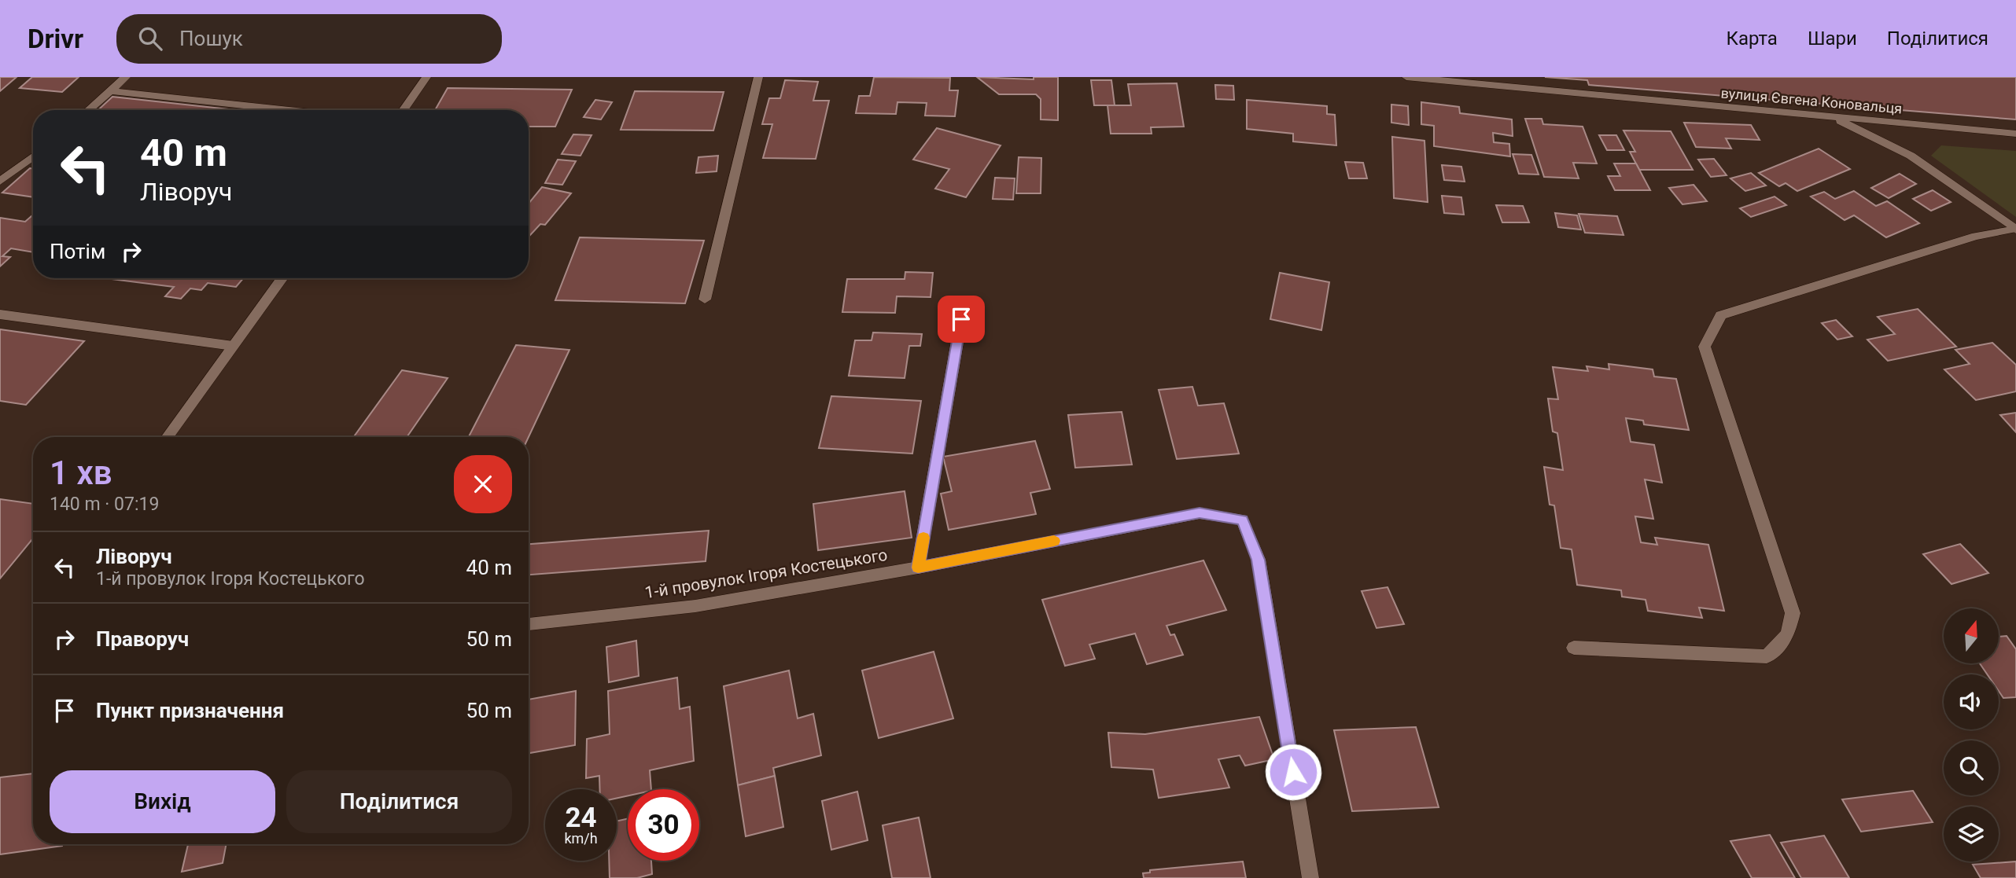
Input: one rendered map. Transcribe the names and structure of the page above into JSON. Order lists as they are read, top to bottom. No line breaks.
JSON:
{"streets":{"street":["вулиця Євгена Коновальця","1-й провулок Ігоря Костецького"]},"north":"top","page":{"header":"Drivr","search":"Пошук","nav":["Карта","Шари","Поділитися"],"turn":["40 m","Ліворуч"],"then":"Потім","heading":["1 хв","140 m · 07:19"],"list":[{"name":"Ліворуч","note":"1-й провулок Ігоря Костецького","value":"40 m"},{"name":"Праворуч","value":"50 m"},{"name":"Пункт призначення","value":"50 m"}],"buttons":["Вихід","Поділитися"],"speed":"24 km/h","limit":"30"}}
